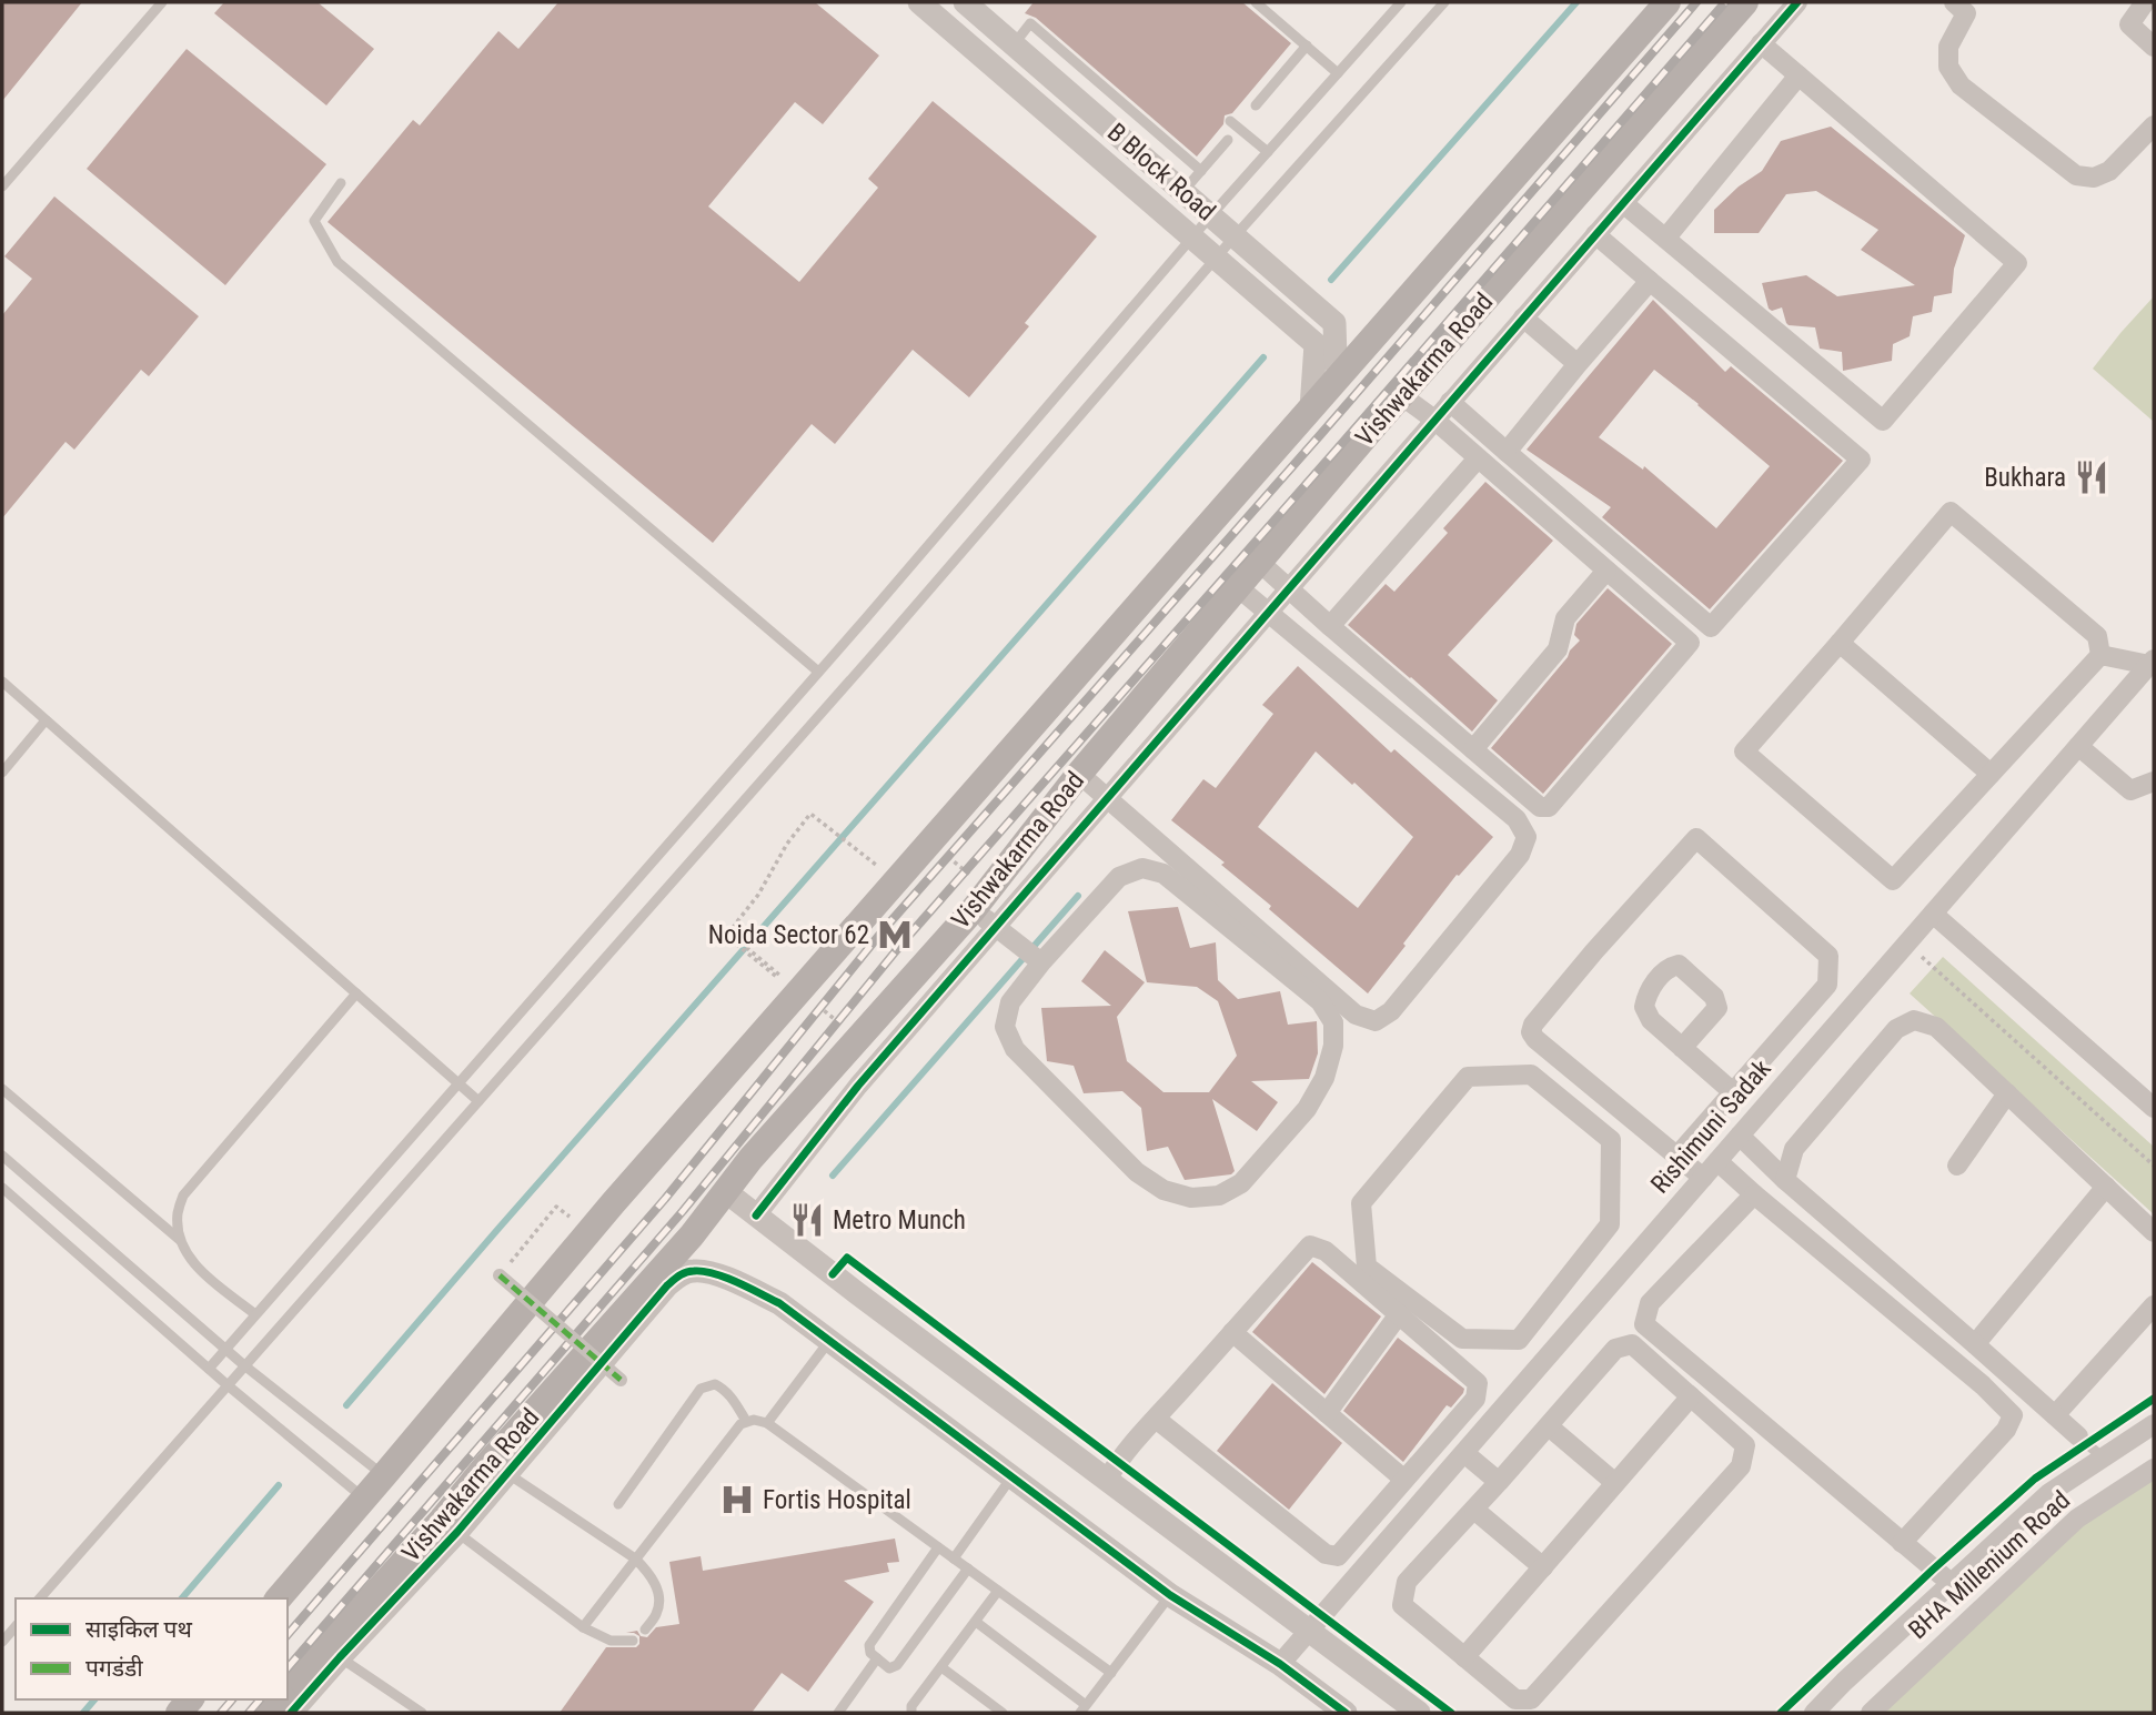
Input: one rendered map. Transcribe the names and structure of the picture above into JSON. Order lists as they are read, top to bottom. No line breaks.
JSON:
{"streets":{"main road":["Vishwakarma Road"],"street":["B Block Road","Rishimuni Sadak","BHA Millenium Road"]},"places":{"restaurant":["Bukhara","Metro Munch"],"metro station":["Noida Sector 62"],"hospital":["Fortis Hospital"]},"legend":["साइकिल पथ","पगडंडी"]}
